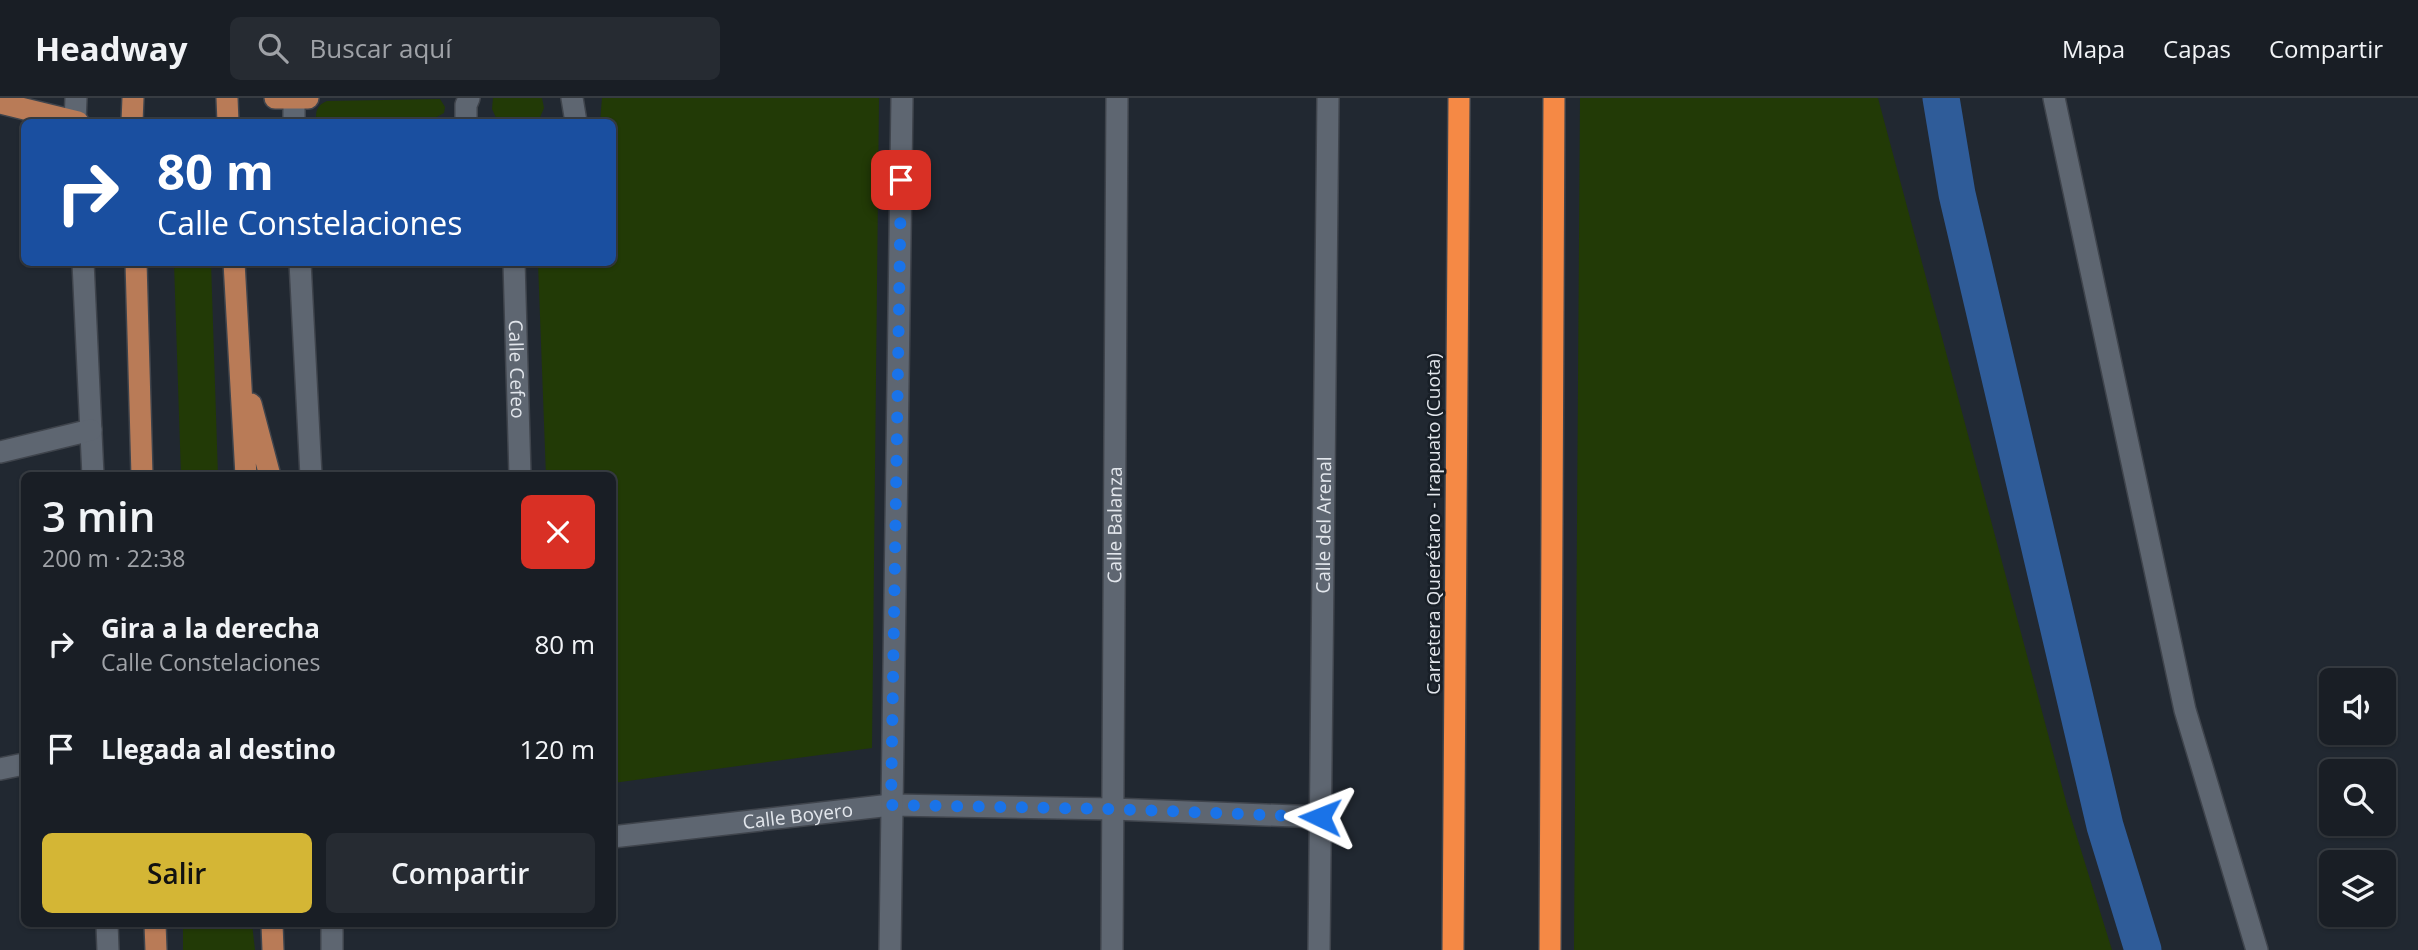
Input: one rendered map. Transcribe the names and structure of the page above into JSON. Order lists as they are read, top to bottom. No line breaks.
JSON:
{"streets":{"highway":["Carretera Querétaro - Irapuato (Cuota)"],"street":["Calle Cefeo","Calle Balanza","Calle del Arenal","Calle Boyero"]},"crossings":[["Calle Balanza","Calle Boyero"],["Calle del Arenal","Calle Boyero"]],"page":{"header":"Headway","search":"Buscar aquí","nav":["Mapa","Capas","Compartir"],"turn":["80 m","Calle Constelaciones"],"heading":["3 min","200 m · 22:38"],"list":[{"name":"Gira a la derecha","note":"Calle Constelaciones","value":"80 m"},{"name":"Llegada al destino","value":"120 m"}],"buttons":["Salir","Compartir"]}}
